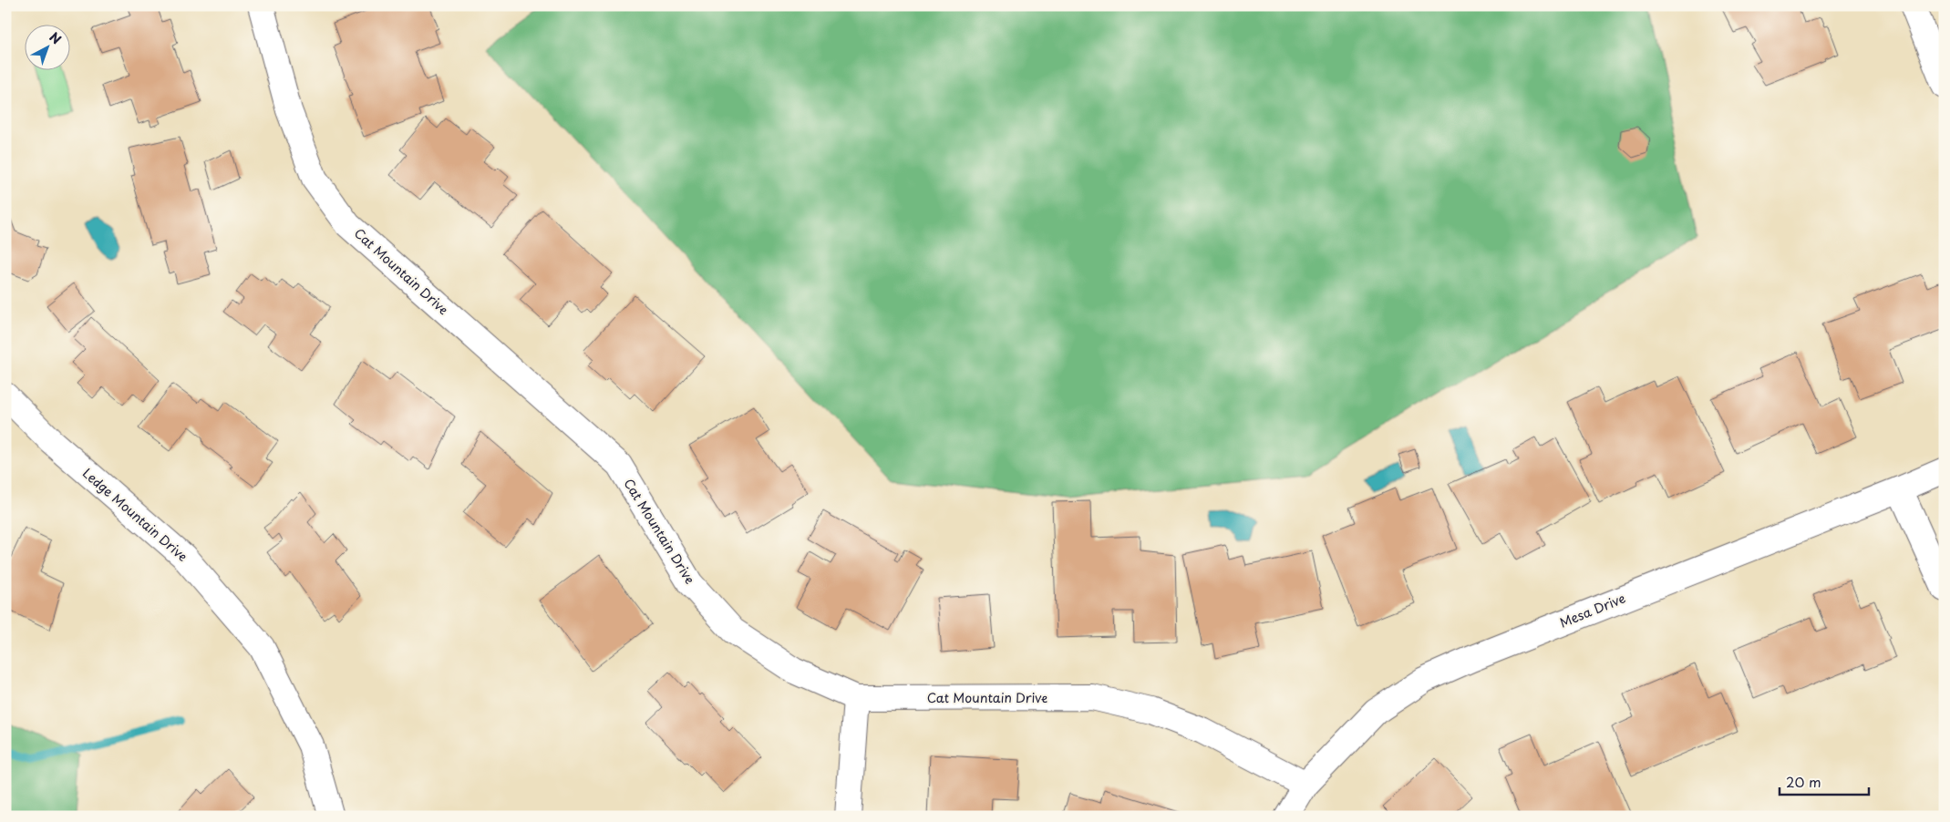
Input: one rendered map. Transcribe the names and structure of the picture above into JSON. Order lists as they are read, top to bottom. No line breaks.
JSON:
{"streets":{"street":["Cat Mountain Drive","Ledge Mountain Drive","Mesa Drive"]},"crossings":[["Cat Mountain Drive","Mesa Drive"]],"scale_bar":"20 m","north":"top right"}
